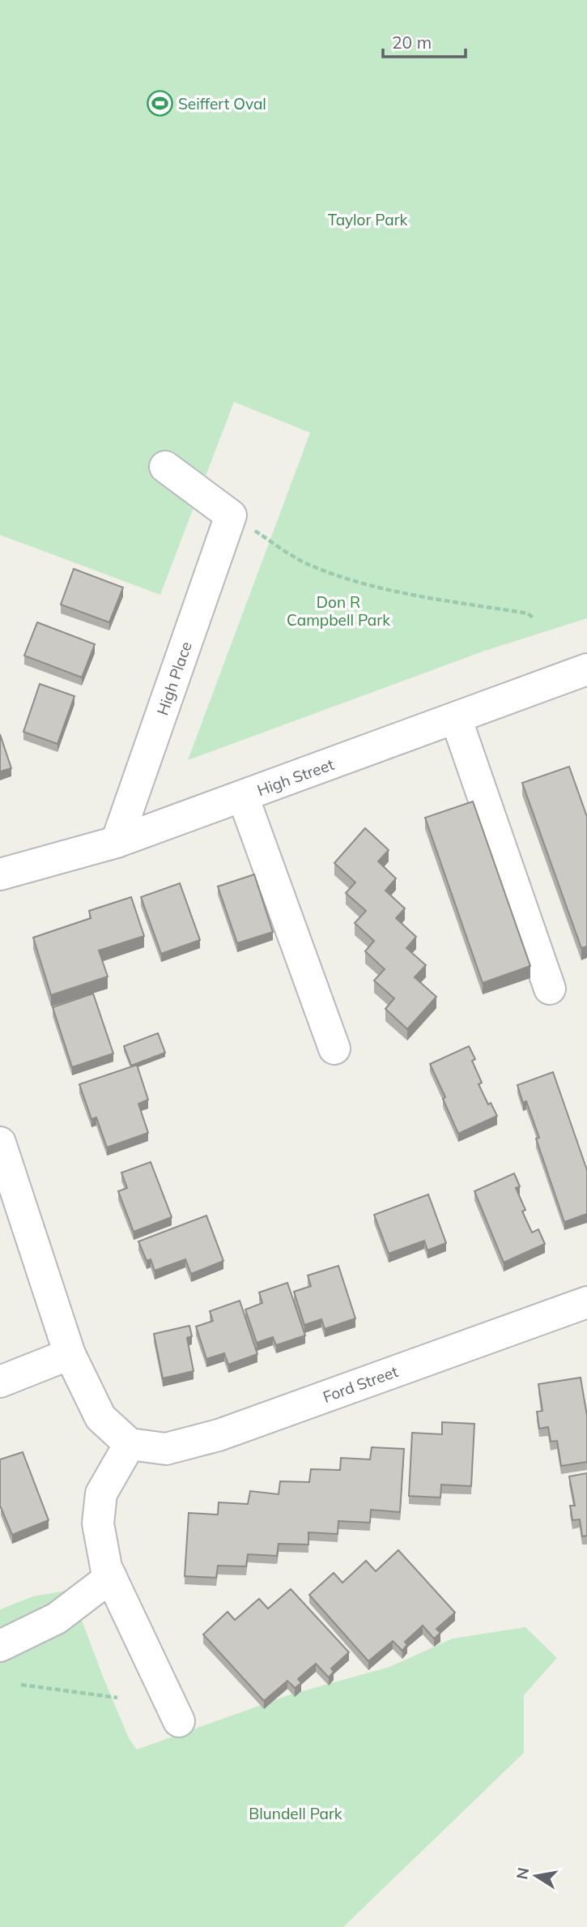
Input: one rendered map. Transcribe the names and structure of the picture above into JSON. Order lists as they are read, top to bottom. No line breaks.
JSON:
{"streets":{"street":["High Place","High Street","Ford Street"]},"crossings":[["High Place","High Street"]],"parks":["Taylor Park","Don R Campbell Park","Blundell Park"],"places":{"sports":["Seiffert Oval"]},"scale_bar":"20 m","north":"left"}
